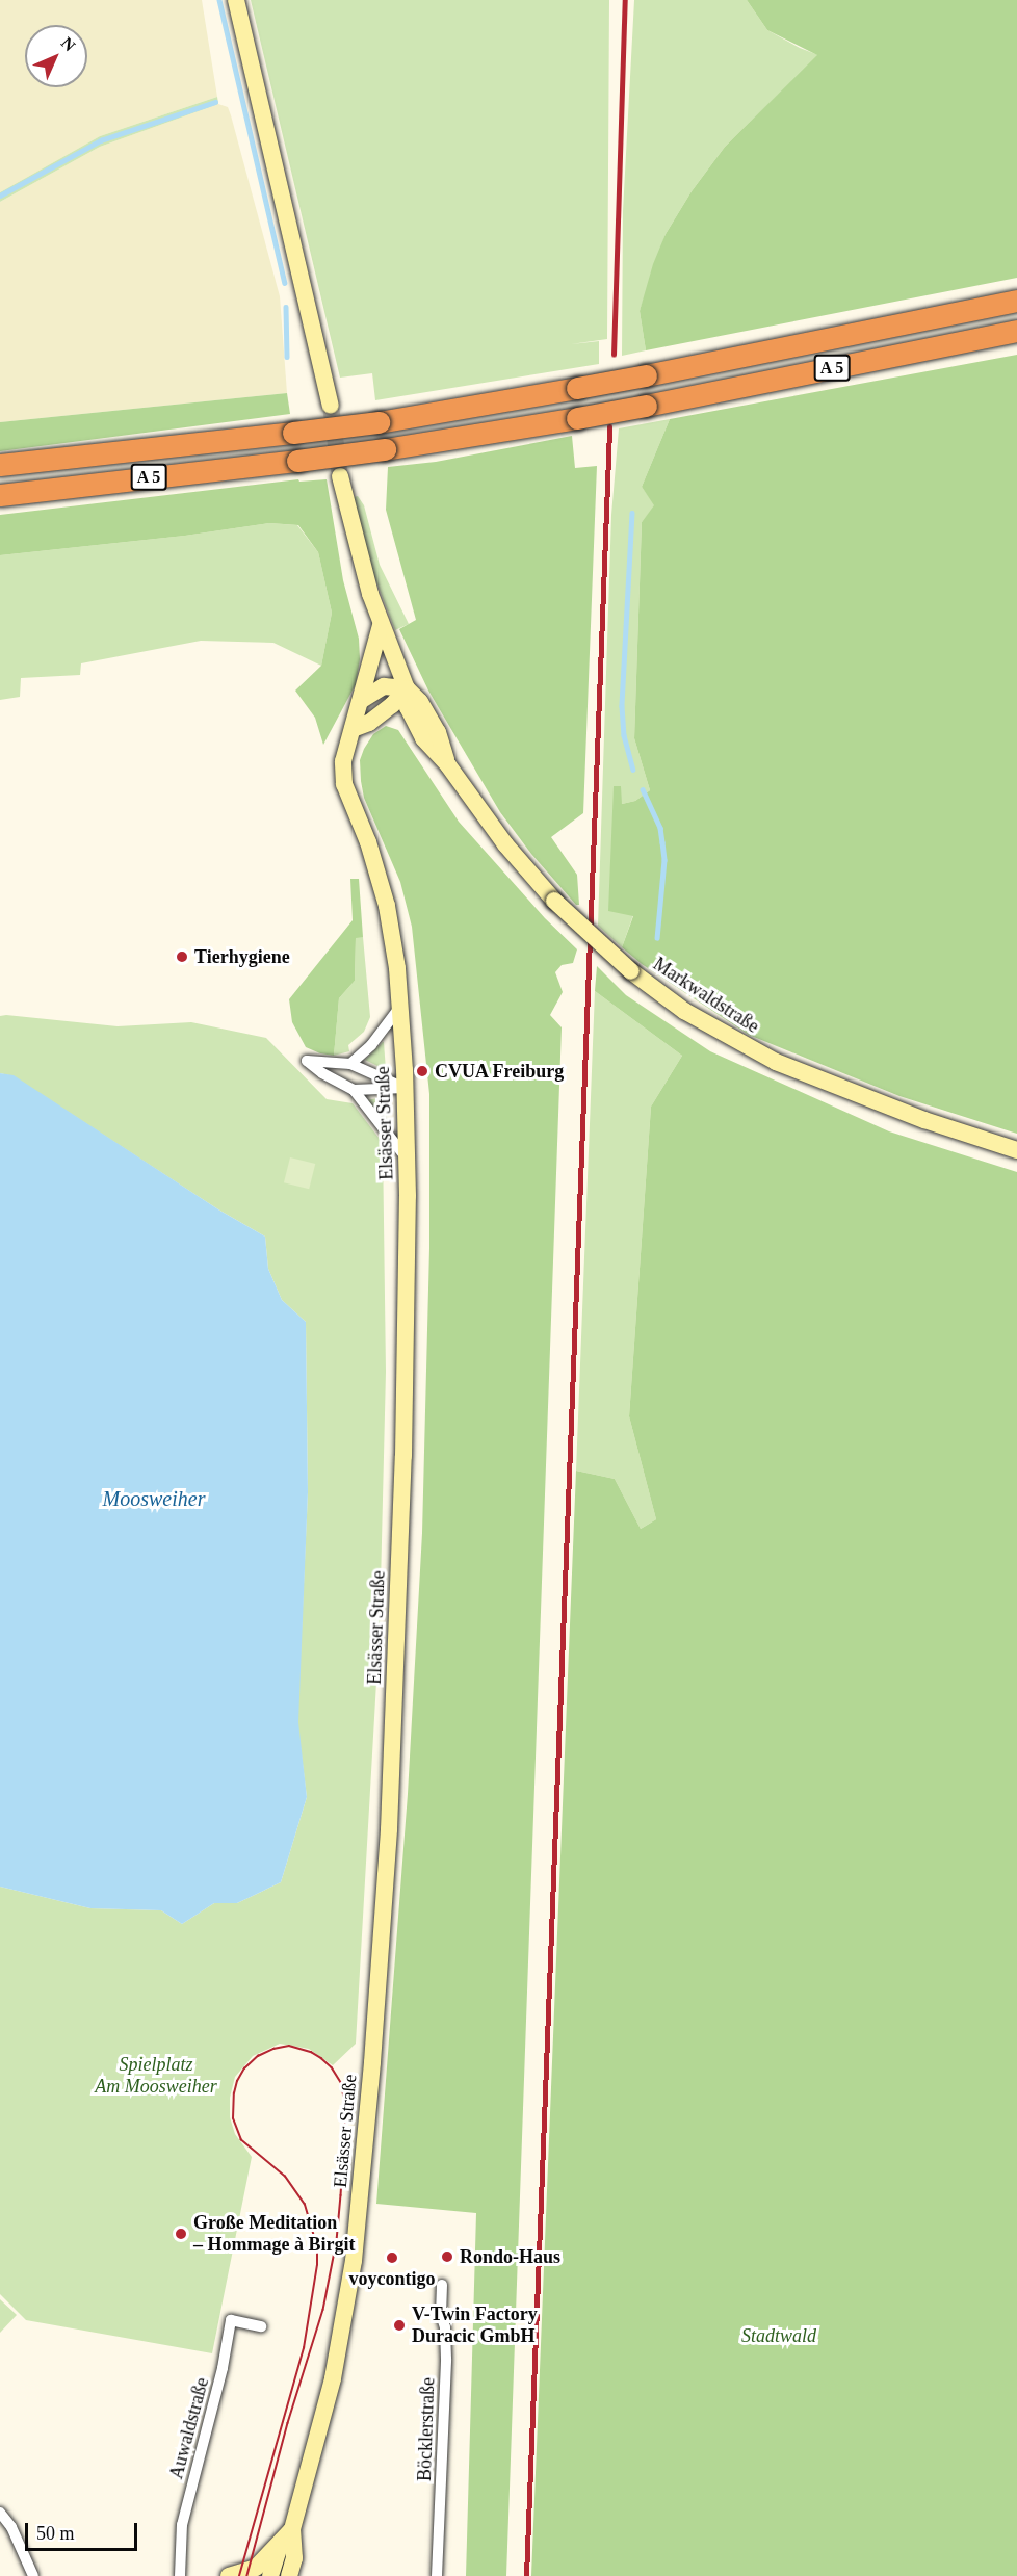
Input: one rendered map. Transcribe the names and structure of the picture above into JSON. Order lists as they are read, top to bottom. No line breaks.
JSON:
{"streets":{"highway":["A 5"],"main road":["Markwaldstraße","Elsässer Straße"],"street":["Auwaldstraße","Böcklerstraße"]},"crossings":[["Markwaldstraße","Elsässer Straße"]],"water":["Moosweiher"],"parks":["Spielplatz Am Moosweiher","Stadtwald"],"places":["Tierhygiene","CVUA Freiburg","Große Meditation – Hommage à Birgit","Rondo-Haus","voycontigo","V-Twin Factory Duracic GmbH"],"scale_bar":"50 m","north":"top right"}
